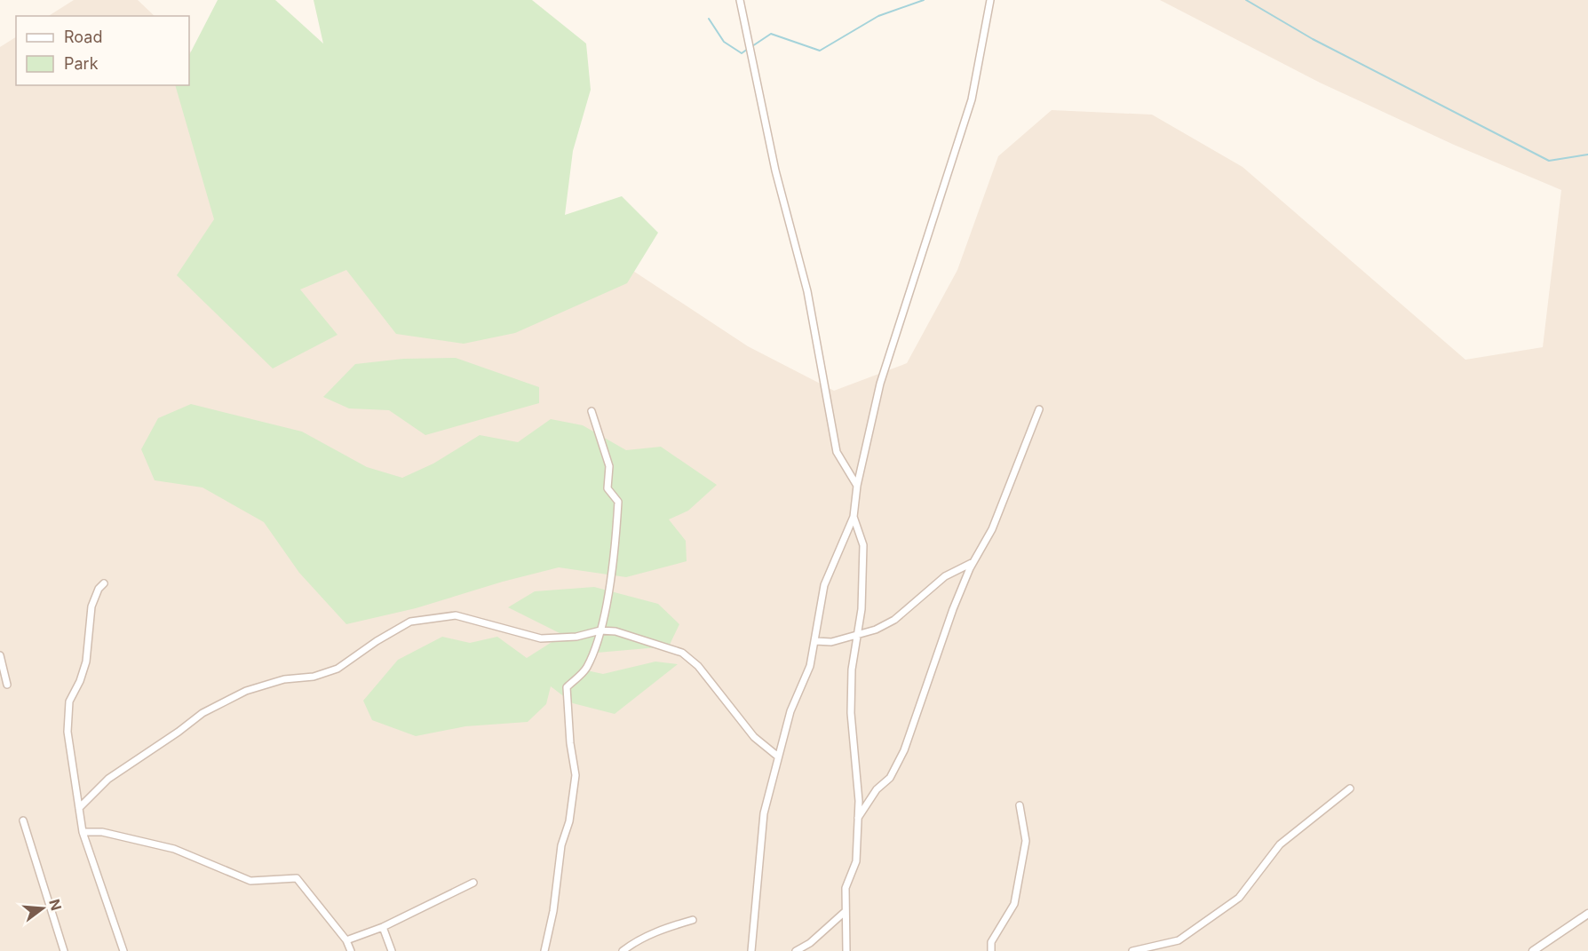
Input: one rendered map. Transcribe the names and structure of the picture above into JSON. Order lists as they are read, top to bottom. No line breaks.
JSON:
{"legend":["Road","Park"],"north":"right"}
